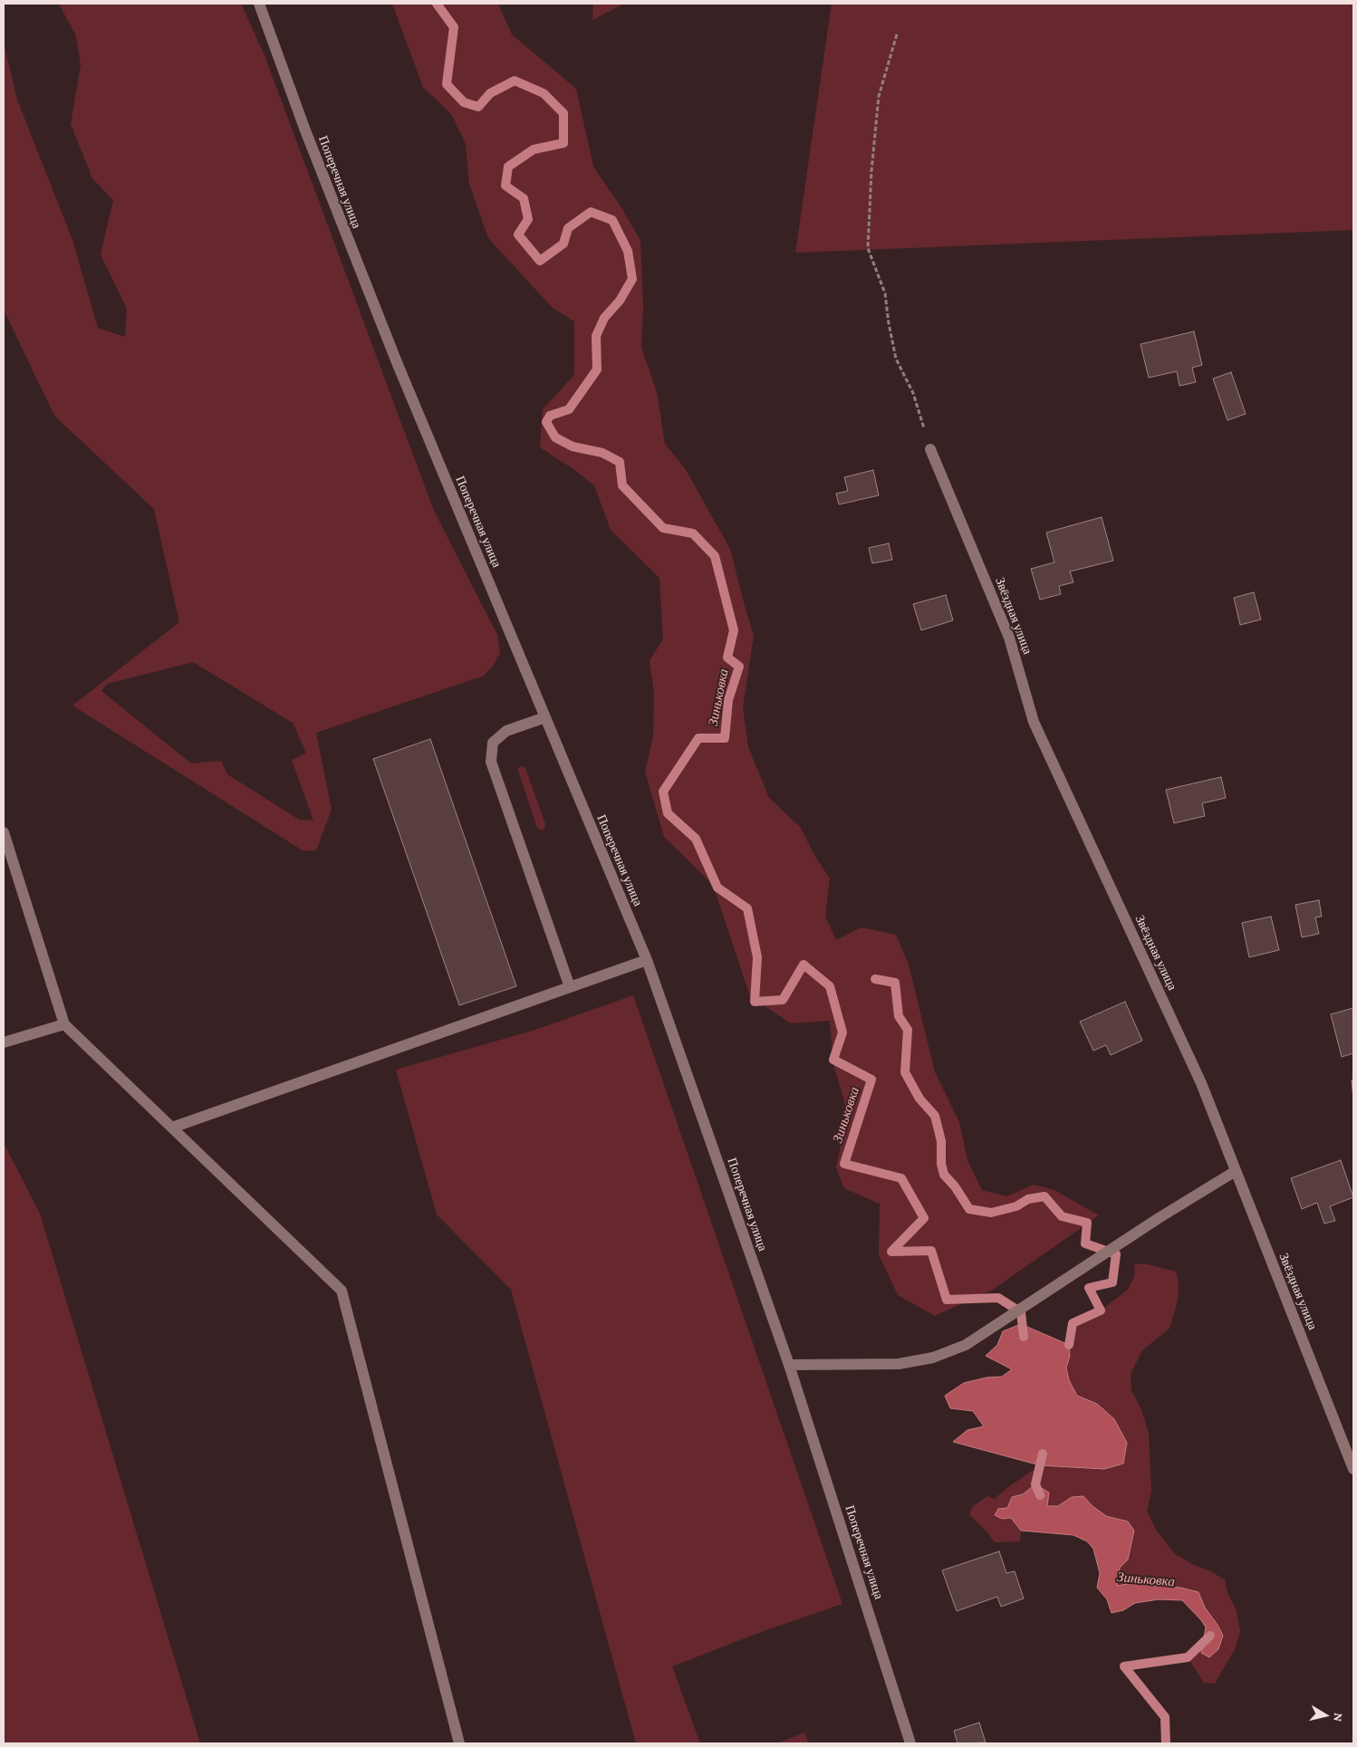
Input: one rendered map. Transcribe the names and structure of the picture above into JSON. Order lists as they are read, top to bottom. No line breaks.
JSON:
{"streets":{"street":["Поперечная улица","Звёздная улица"]},"water":["Зиньковка"],"north":"right"}
